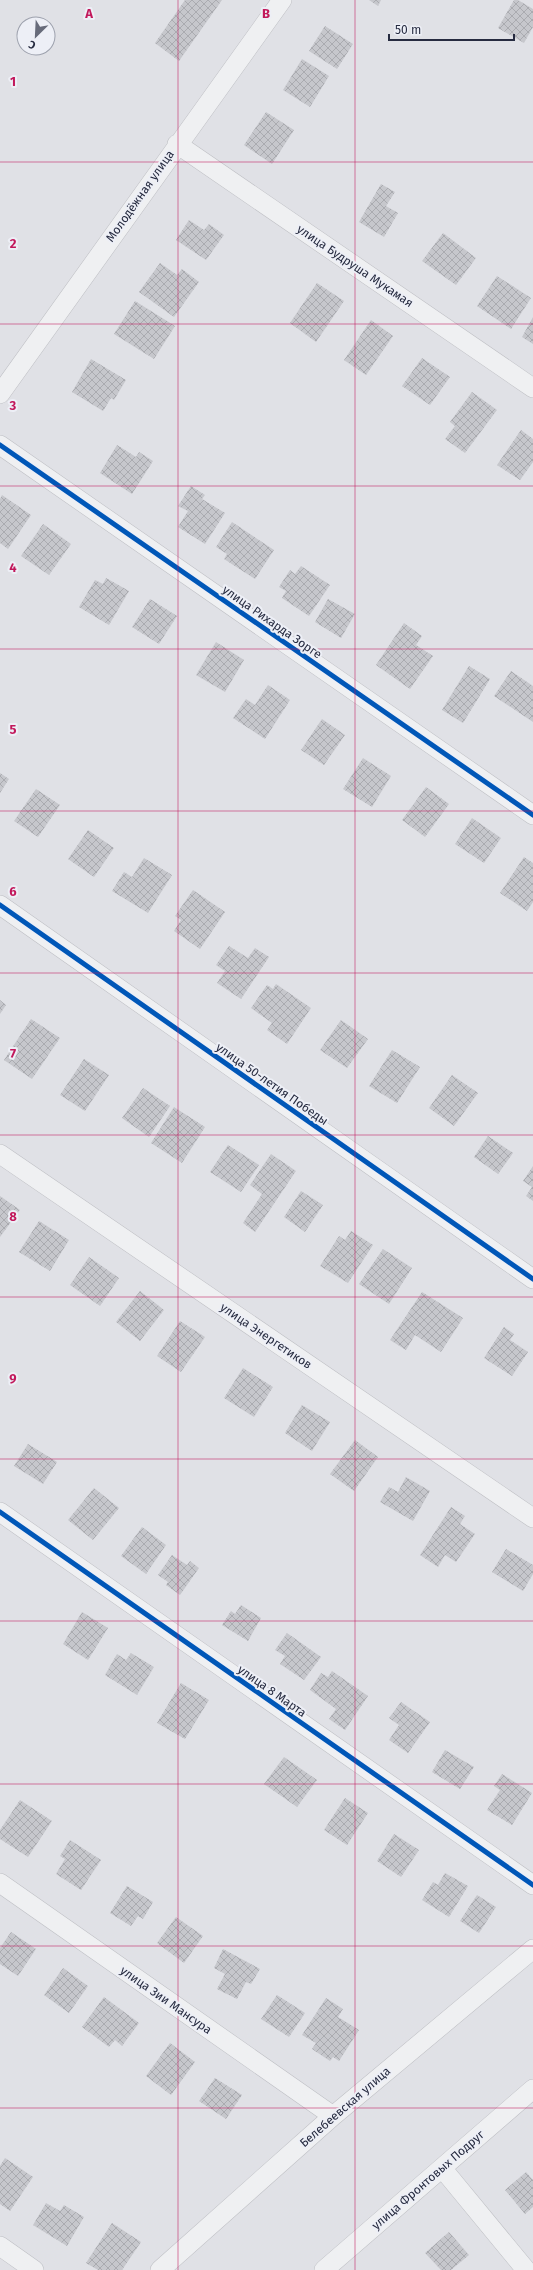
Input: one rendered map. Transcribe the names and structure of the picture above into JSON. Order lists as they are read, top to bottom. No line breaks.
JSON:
{"streets":{"street":["Молодёжная улица","улица Будруша Мукамая","улица Рихарда Зорге","улица 50-летия Победы","улица Энергетиков","улица 8 Марта","улица Зии Мансура","Белебеевская улица","улица Фронтовых Подруг"]},"crossings":[["Молодёжная улица","улица Будруша Мукамая"],["улица Зии Мансура","Белебеевская улица"]],"scale_bar":"50 m","north":"bottom left","grid":{"columns":["A","B"],"rows":["1","2","3","4","5","6","7","8","9"]}}
